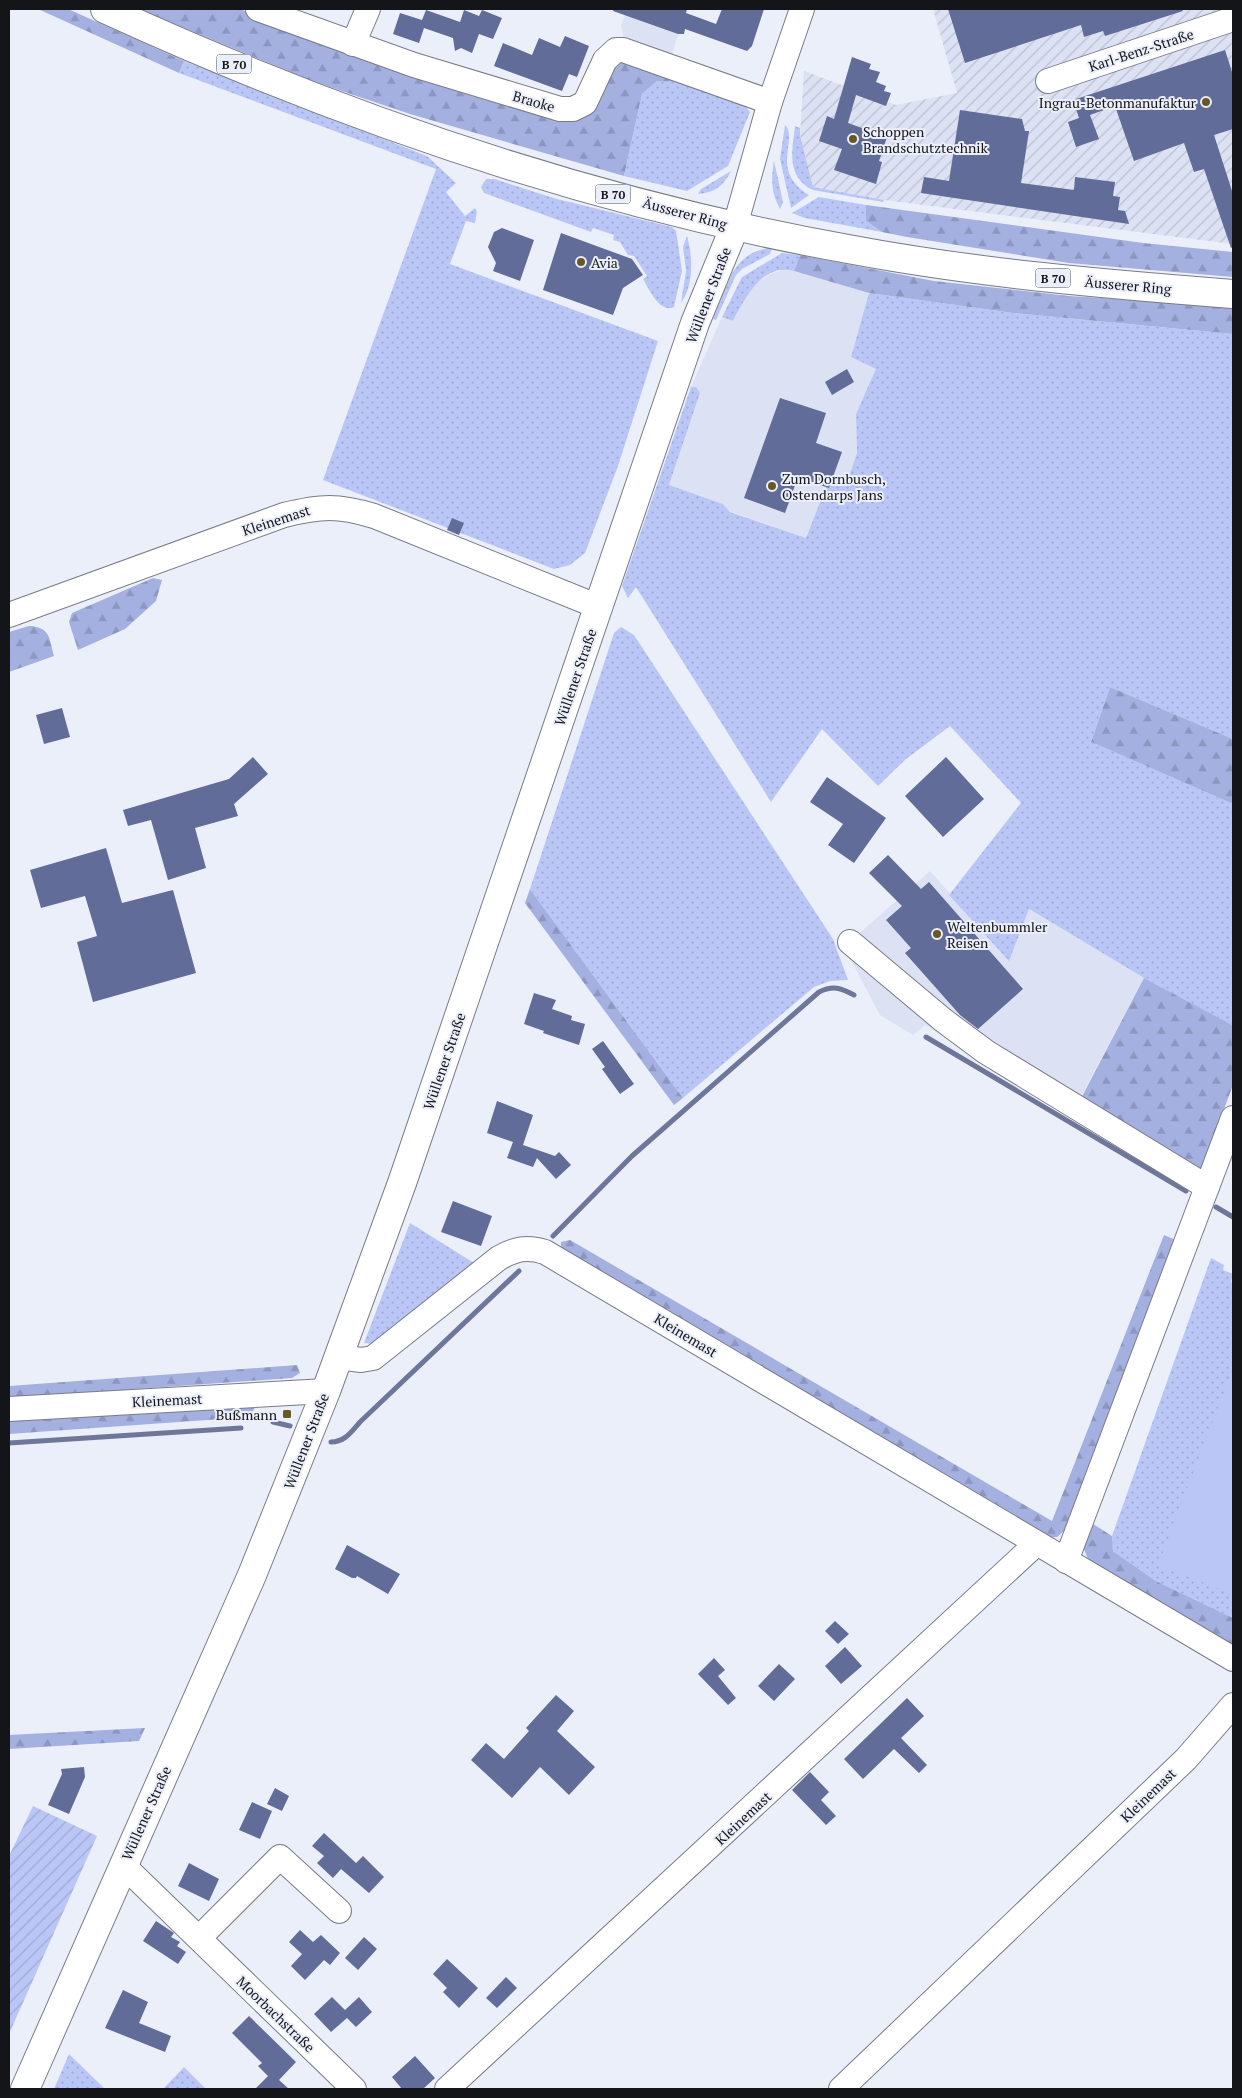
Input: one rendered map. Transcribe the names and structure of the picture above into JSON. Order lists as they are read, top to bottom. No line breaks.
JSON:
{"streets":{"main road":["B 70","Äusserer Ring","Wüllener Straße"],"street":["Karl-Benz-Straße","Braoke","Kleinemast","Moorbachstraße"]},"crossings":[["Braoke","Wüllener Straße"],["Äusserer Ring","Wüllener Straße"],["Wüllener Straße","Kleinemast"],["Wüllener Straße","Moorbachstraße"]],"places":{"other":["Ingrau-Betonmanufaktur","Schoppen Brandschutztechnik","Avia","Zum Dornbusch, Ostendarps Jans","Weltenbummler Reisen"],"transit":["Bußmann"]}}
